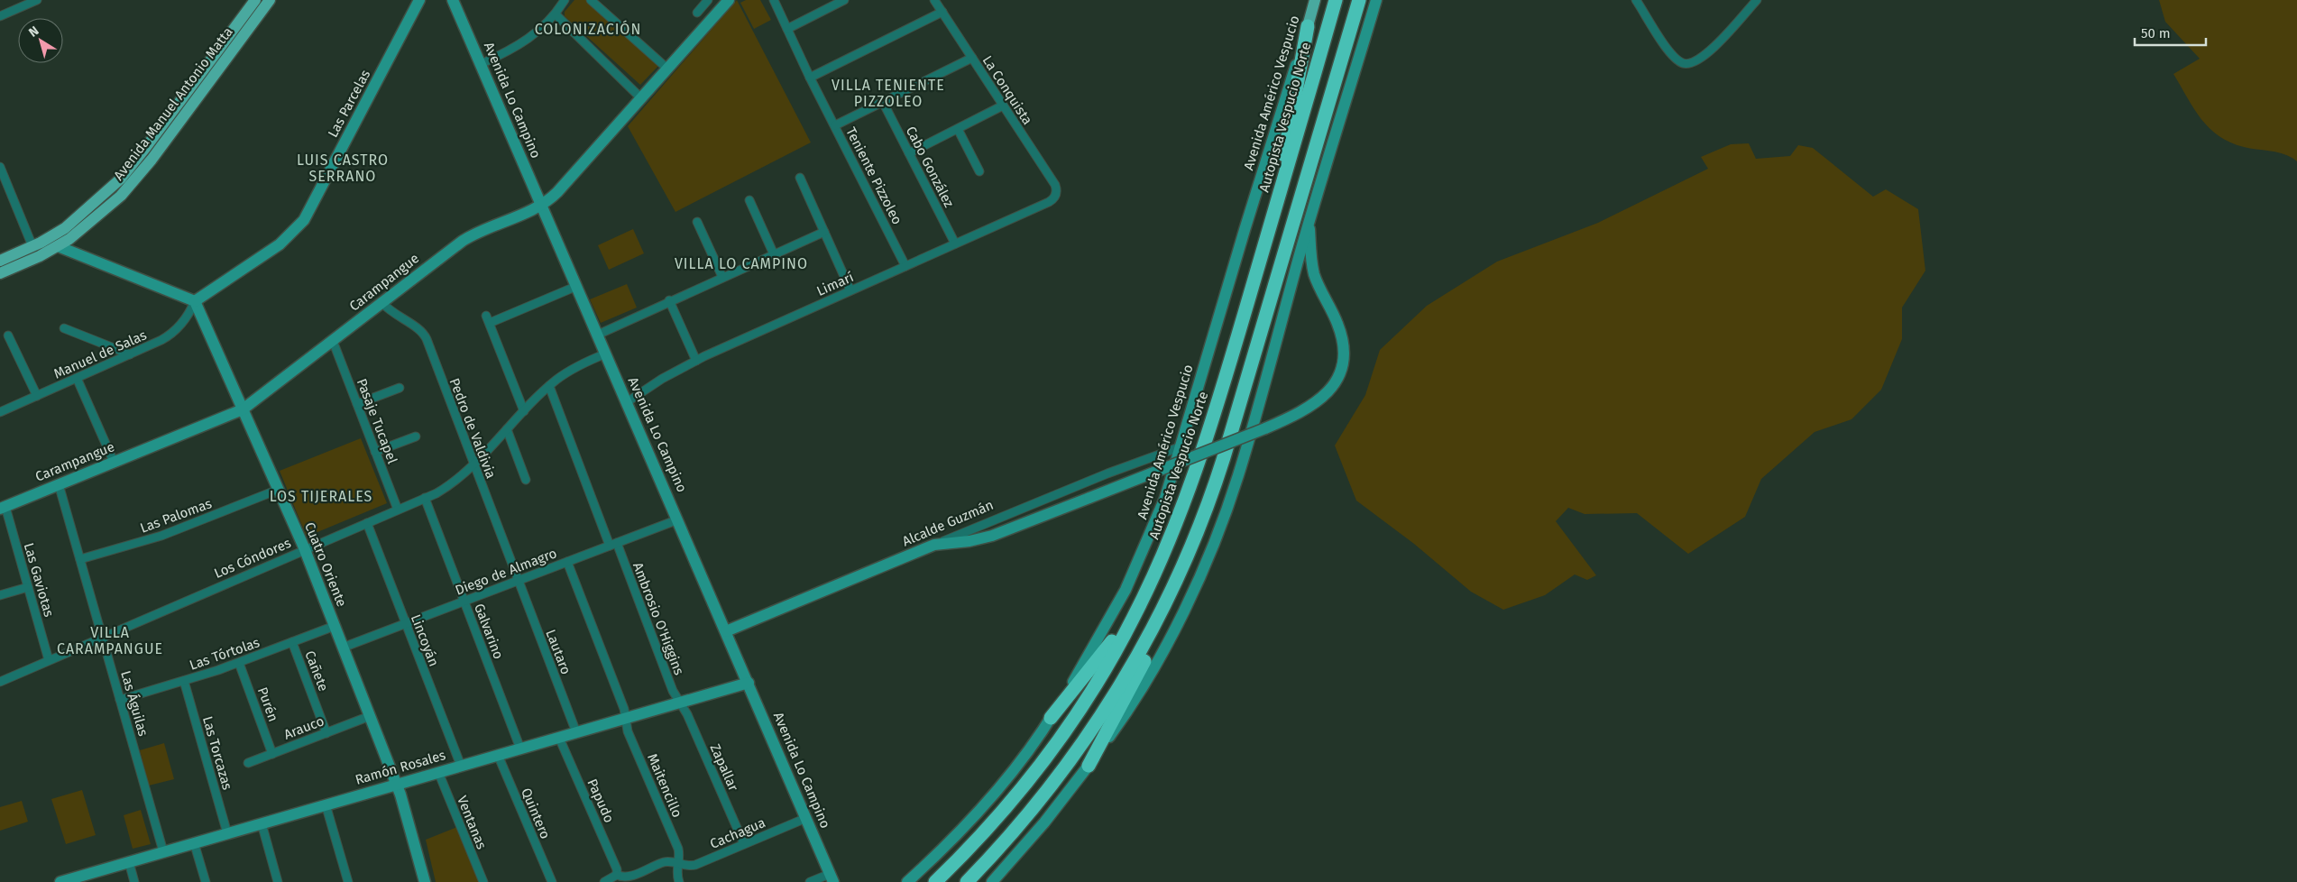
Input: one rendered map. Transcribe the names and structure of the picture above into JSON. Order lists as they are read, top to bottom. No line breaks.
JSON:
{"streets":{"highway":["Autopista Vespucio Norte"],"main road":["Avenida Américo Vespucio","Avenida Lo Campino","Avenida Manuel Antonio Matta","Las Parcelas","Carampangue","Alcalde Guzmán","Cuatro Oriente","Ramón Rosales"],"street":["La Conquista","Cabo González","Teniente Pizzoleo","Limarí","Manuel de Salas","Pasaje Tucapel","Pedro de Valdivia","Las Palomas","Los Cóndores","Diego de Almagro","Las Gaviotas","Ambrosio O'Higgins","Galvarino","Lincoyán","Lautaro","Las Tórtolas","Cañete","Las Águilas","Purén","Arauco","Las Torcazas","Zapallar","Maitencillo","Papudo","Quintero","Ventanas","Cachagua"]},"crossings":[["La Conquista","Limarí"],["Avenida Américo Vespucio","Alcalde Guzmán"],["Avenida Lo Campino","Carampangue"],["Avenida Lo Campino","Limarí"],["Avenida Lo Campino","Alcalde Guzmán"],["Avenida Lo Campino","Los Cóndores"],["Avenida Lo Campino","Diego de Almagro"],["Avenida Lo Campino","Ramón Rosales"],["Avenida Lo Campino","Cachagua"],["Las Parcelas","Manuel de Salas"],["Las Parcelas","Cuatro Oriente"],["Cabo González","Limarí"],["Teniente Pizzoleo","Limarí"],["Carampangue","Pasaje Tucapel"],["Carampangue","Pedro de Valdivia"],["Carampangue","Cuatro Oriente"],["Carampangue","Las Gaviotas"],["Carampangue","Las Águilas"],["Manuel de Salas","Cuatro Oriente"],["Pasaje Tucapel","Los Cóndores"],["Pedro de Valdivia","Los Cóndores"],["Pedro de Valdivia","Diego de Almagro"],["Pedro de Valdivia","Lautaro"],["Las Palomas","Cuatro Oriente"],["Las Palomas","Las Águilas"],["Los Cóndores","Cuatro Oriente"],["Los Cóndores","Las Gaviotas"],["Los Cóndores","Ambrosio O'Higgins"],["Los Cóndores","Galvarino"],["Los Cóndores","Lincoyán"],["Los Cóndores","Las Águilas"],["Cuatro Oriente","Diego de Almagro"],["Cuatro Oriente","Las Tórtolas"],["Cuatro Oriente","Arauco"],["Cuatro Oriente","Ramón Rosales"],["Diego de Almagro","Ambrosio O'Higgins"],["Diego de Almagro","Galvarino"],["Diego de Almagro","Lincoyán"],["Diego de Almagro","Lautaro"],["Diego de Almagro","Maitencillo"],["Ambrosio O'Higgins","Ramón Rosales"],["Ambrosio O'Higgins","Zapallar"],["Galvarino","Ramón Rosales"],["Lincoyán","Ramón Rosales"],["Lautaro","Ramón Rosales"],["Las Tórtolas","Cañete"],["Las Tórtolas","Las Águilas"],["Las Tórtolas","Purén"],["Las Tórtolas","Las Torcazas"],["Cañete","Arauco"],["Las Águilas","Ramón Rosales"],["Purén","Arauco"],["Las Torcazas","Ramón Rosales"],["Ramón Rosales","Zapallar"],["Ramón Rosales","Maitencillo"],["Ramón Rosales","Papudo"],["Ramón Rosales","Quintero"],["Ramón Rosales","Ventanas"],["Zapallar","Cachagua"],["Maitencillo","Cachagua"],["Papudo","Cachagua"]],"districts":["COLONIZACIÓN","VILLA TENIENTE PIZZOLEO","LUIS CASTRO SERRANO","VILLA LO CAMPINO","LOS TIJERALES","VILLA CARAMPANGUE"],"scale_bar":"50 m","north":"top left"}
